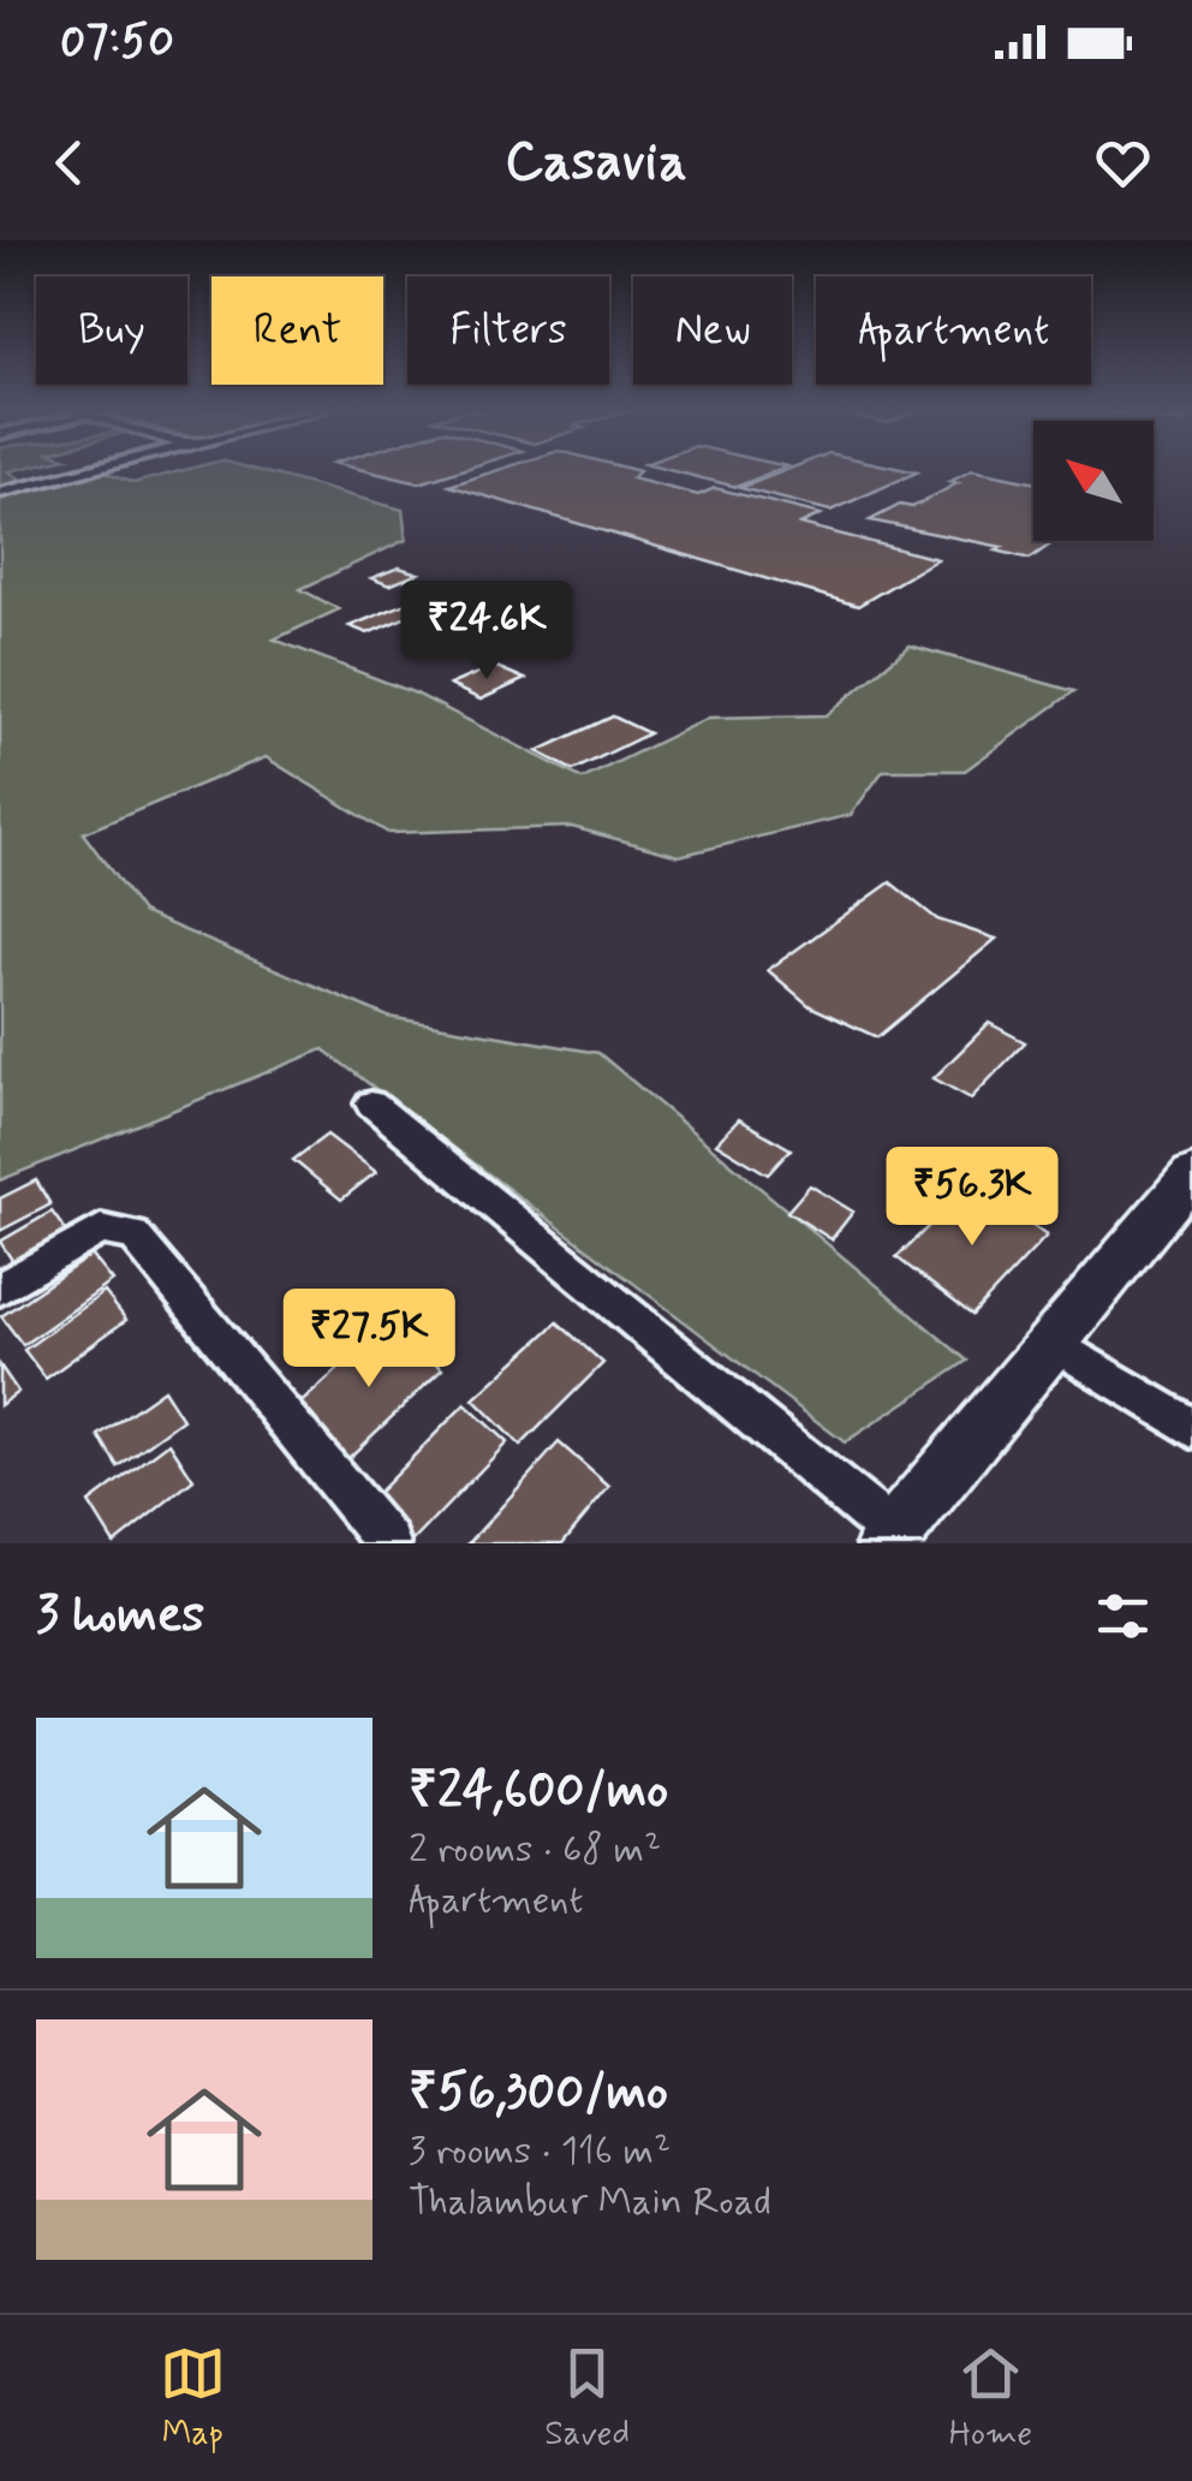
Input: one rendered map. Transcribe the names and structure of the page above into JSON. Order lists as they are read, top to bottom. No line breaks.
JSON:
{"north":"top left","page":{"status":"07:50","header":"Casavia","chip":["Buy","Rent","Filters","New","Apartment"],"price":["₹24.6K","₹56.3K","₹27.5K"],"heading":"3 homes","list":[{"name":"₹24,600/mo","note":"2 rooms · 68 m² · Apartment"},{"name":"₹56,300/mo","note":"3 rooms · 116 m² · Thalambur Main Road"}],"tabs":["Map","Saved","Home"]}}
